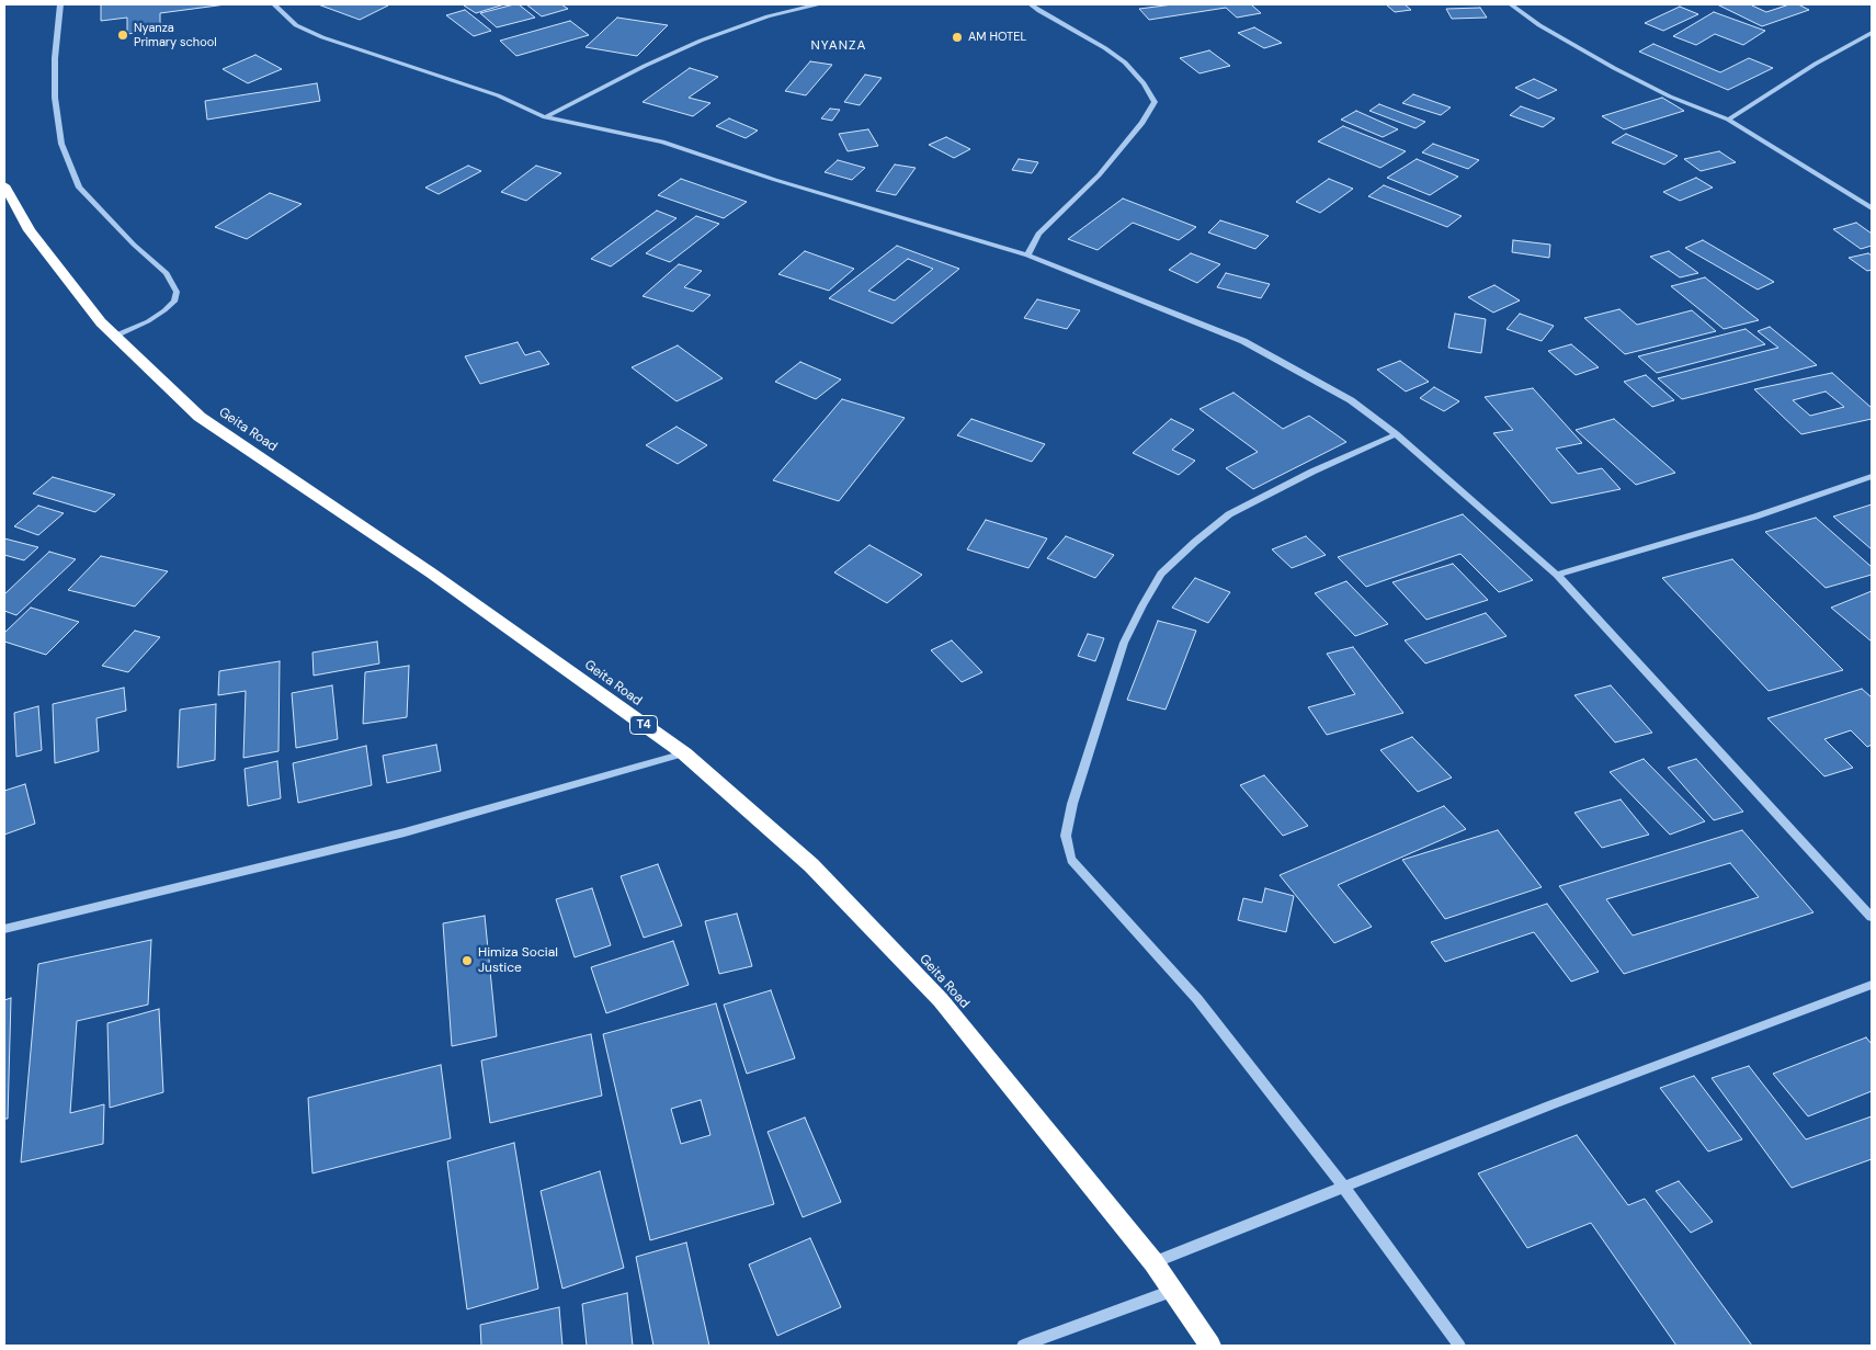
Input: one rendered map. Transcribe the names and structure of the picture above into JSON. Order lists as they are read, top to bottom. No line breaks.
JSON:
{"streets":{"highway":["Geita Road","T4"]},"districts":["NYANZA"],"places":["Nyanza Primary school","AM HOTEL","Himiza Social Justice"]}
